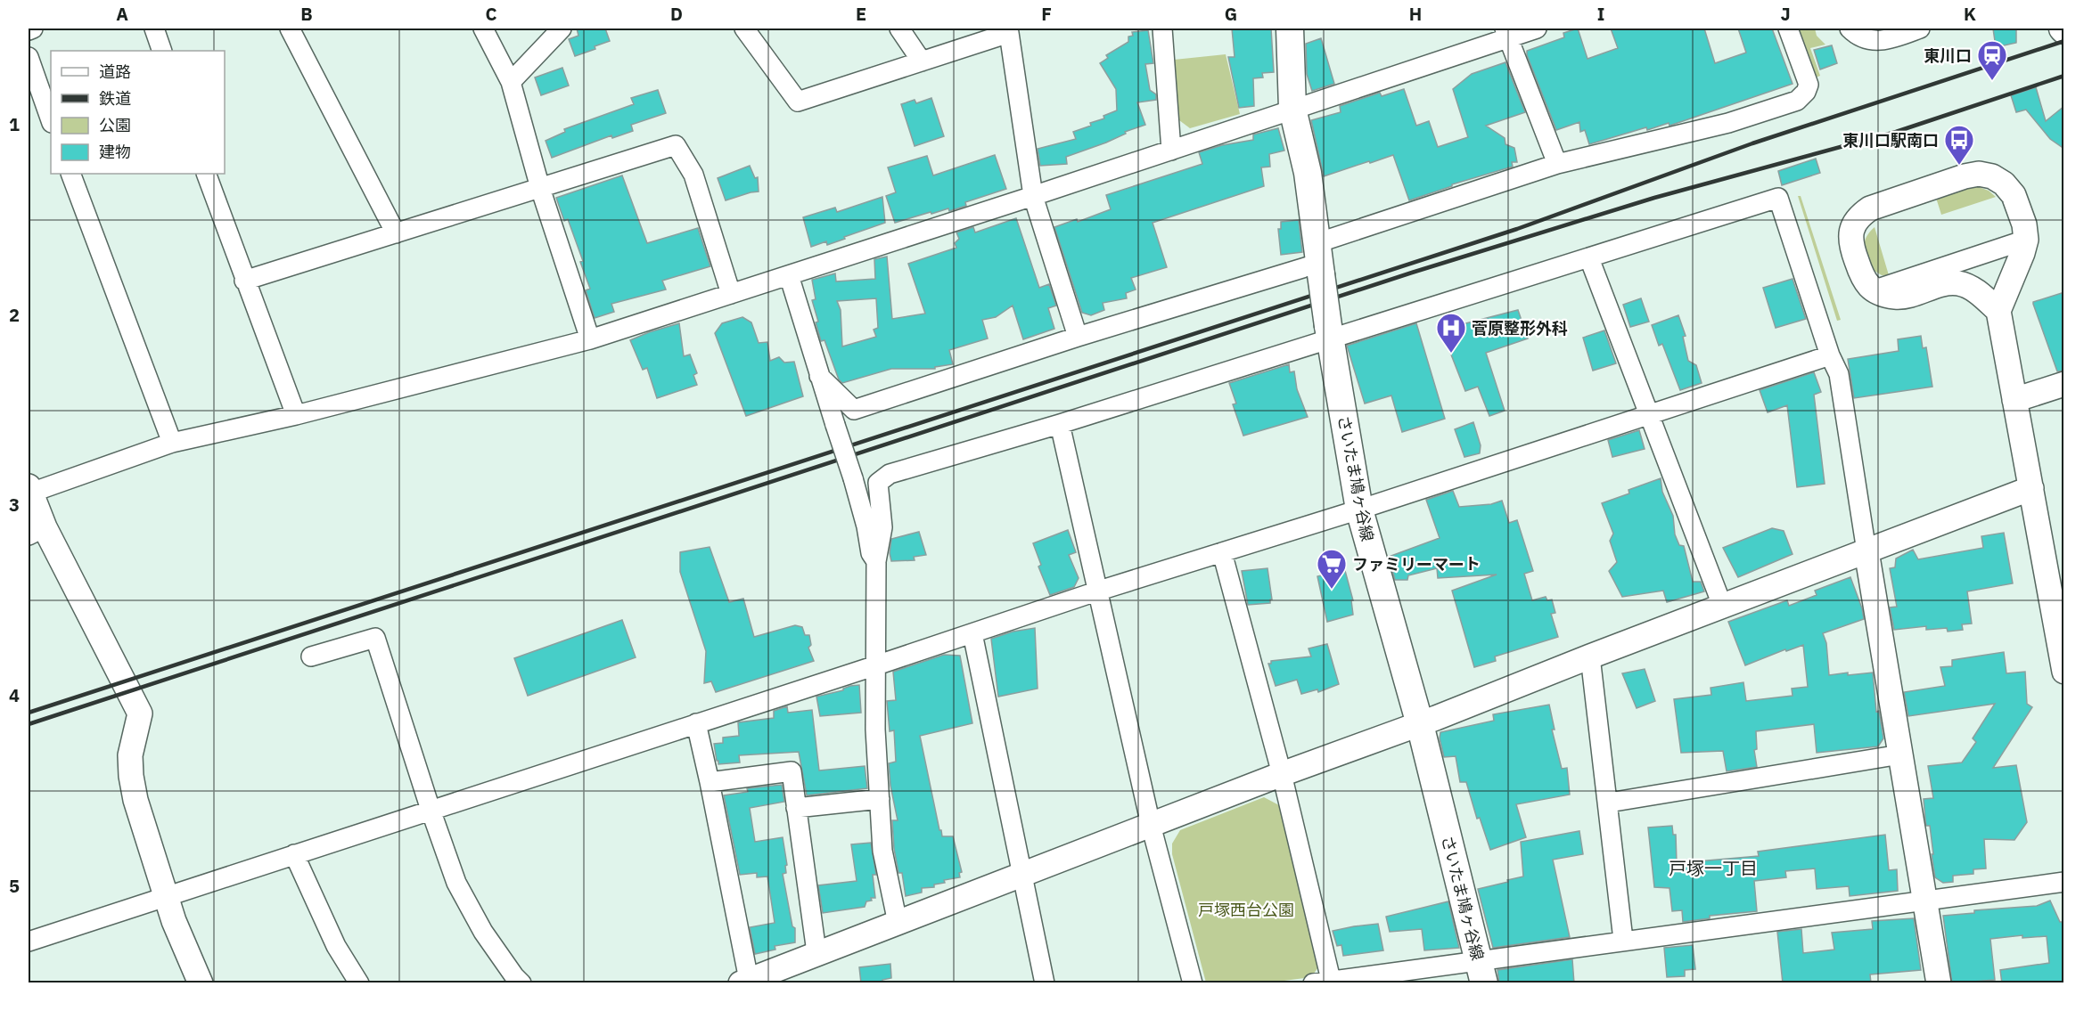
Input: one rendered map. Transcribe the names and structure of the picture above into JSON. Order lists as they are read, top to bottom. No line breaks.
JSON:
{"streets":{"main road":["さいたま鳩ヶ谷線"]},"districts":["戸塚一丁目"],"parks":["戸塚西台公園"],"places":{"station":["東川口"],"bus stop":["東川口駅南口"],"hospital":["菅原整形外科"],"supermarket":["ファミリーマート"]},"legend":["道路","鉄道","公園","建物"],"grid":{"columns":["A","B","C","D","E","F","G","H","I","J","K"],"rows":["1","2","3","4","5"]}}
